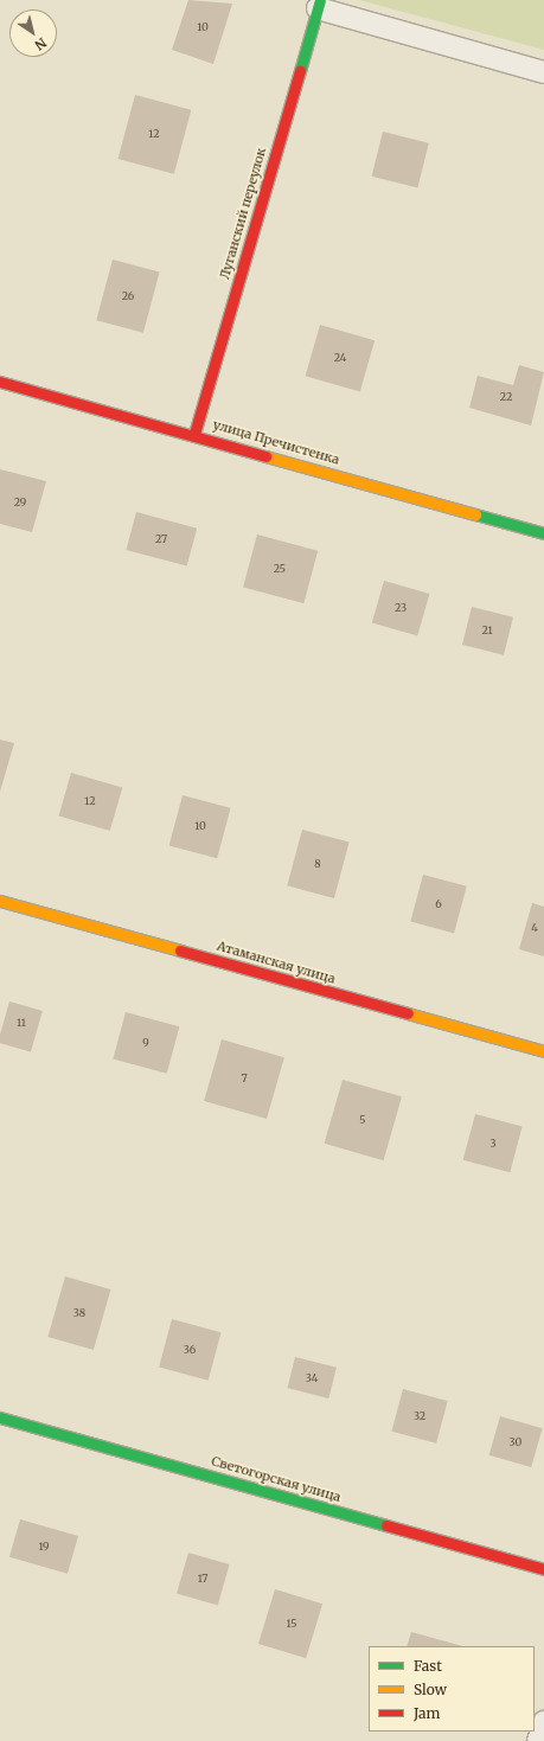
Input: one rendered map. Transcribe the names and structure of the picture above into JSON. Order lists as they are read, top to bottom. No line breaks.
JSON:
{"streets":{"street":["Луганский переулок","улица Пречистенка","Атаманская улица","Светогорская улица"]},"crossings":[["Луганский переулок","улица Пречистенка"]],"house_numbers":["10","12","26","24","22","29","27","25","23","21","12","10","8","6","4","11","9","7","5","3","38","36","34","32","30","19","17","15"],"legend":["Fast","Slow","Jam"],"north":"bottom right"}
